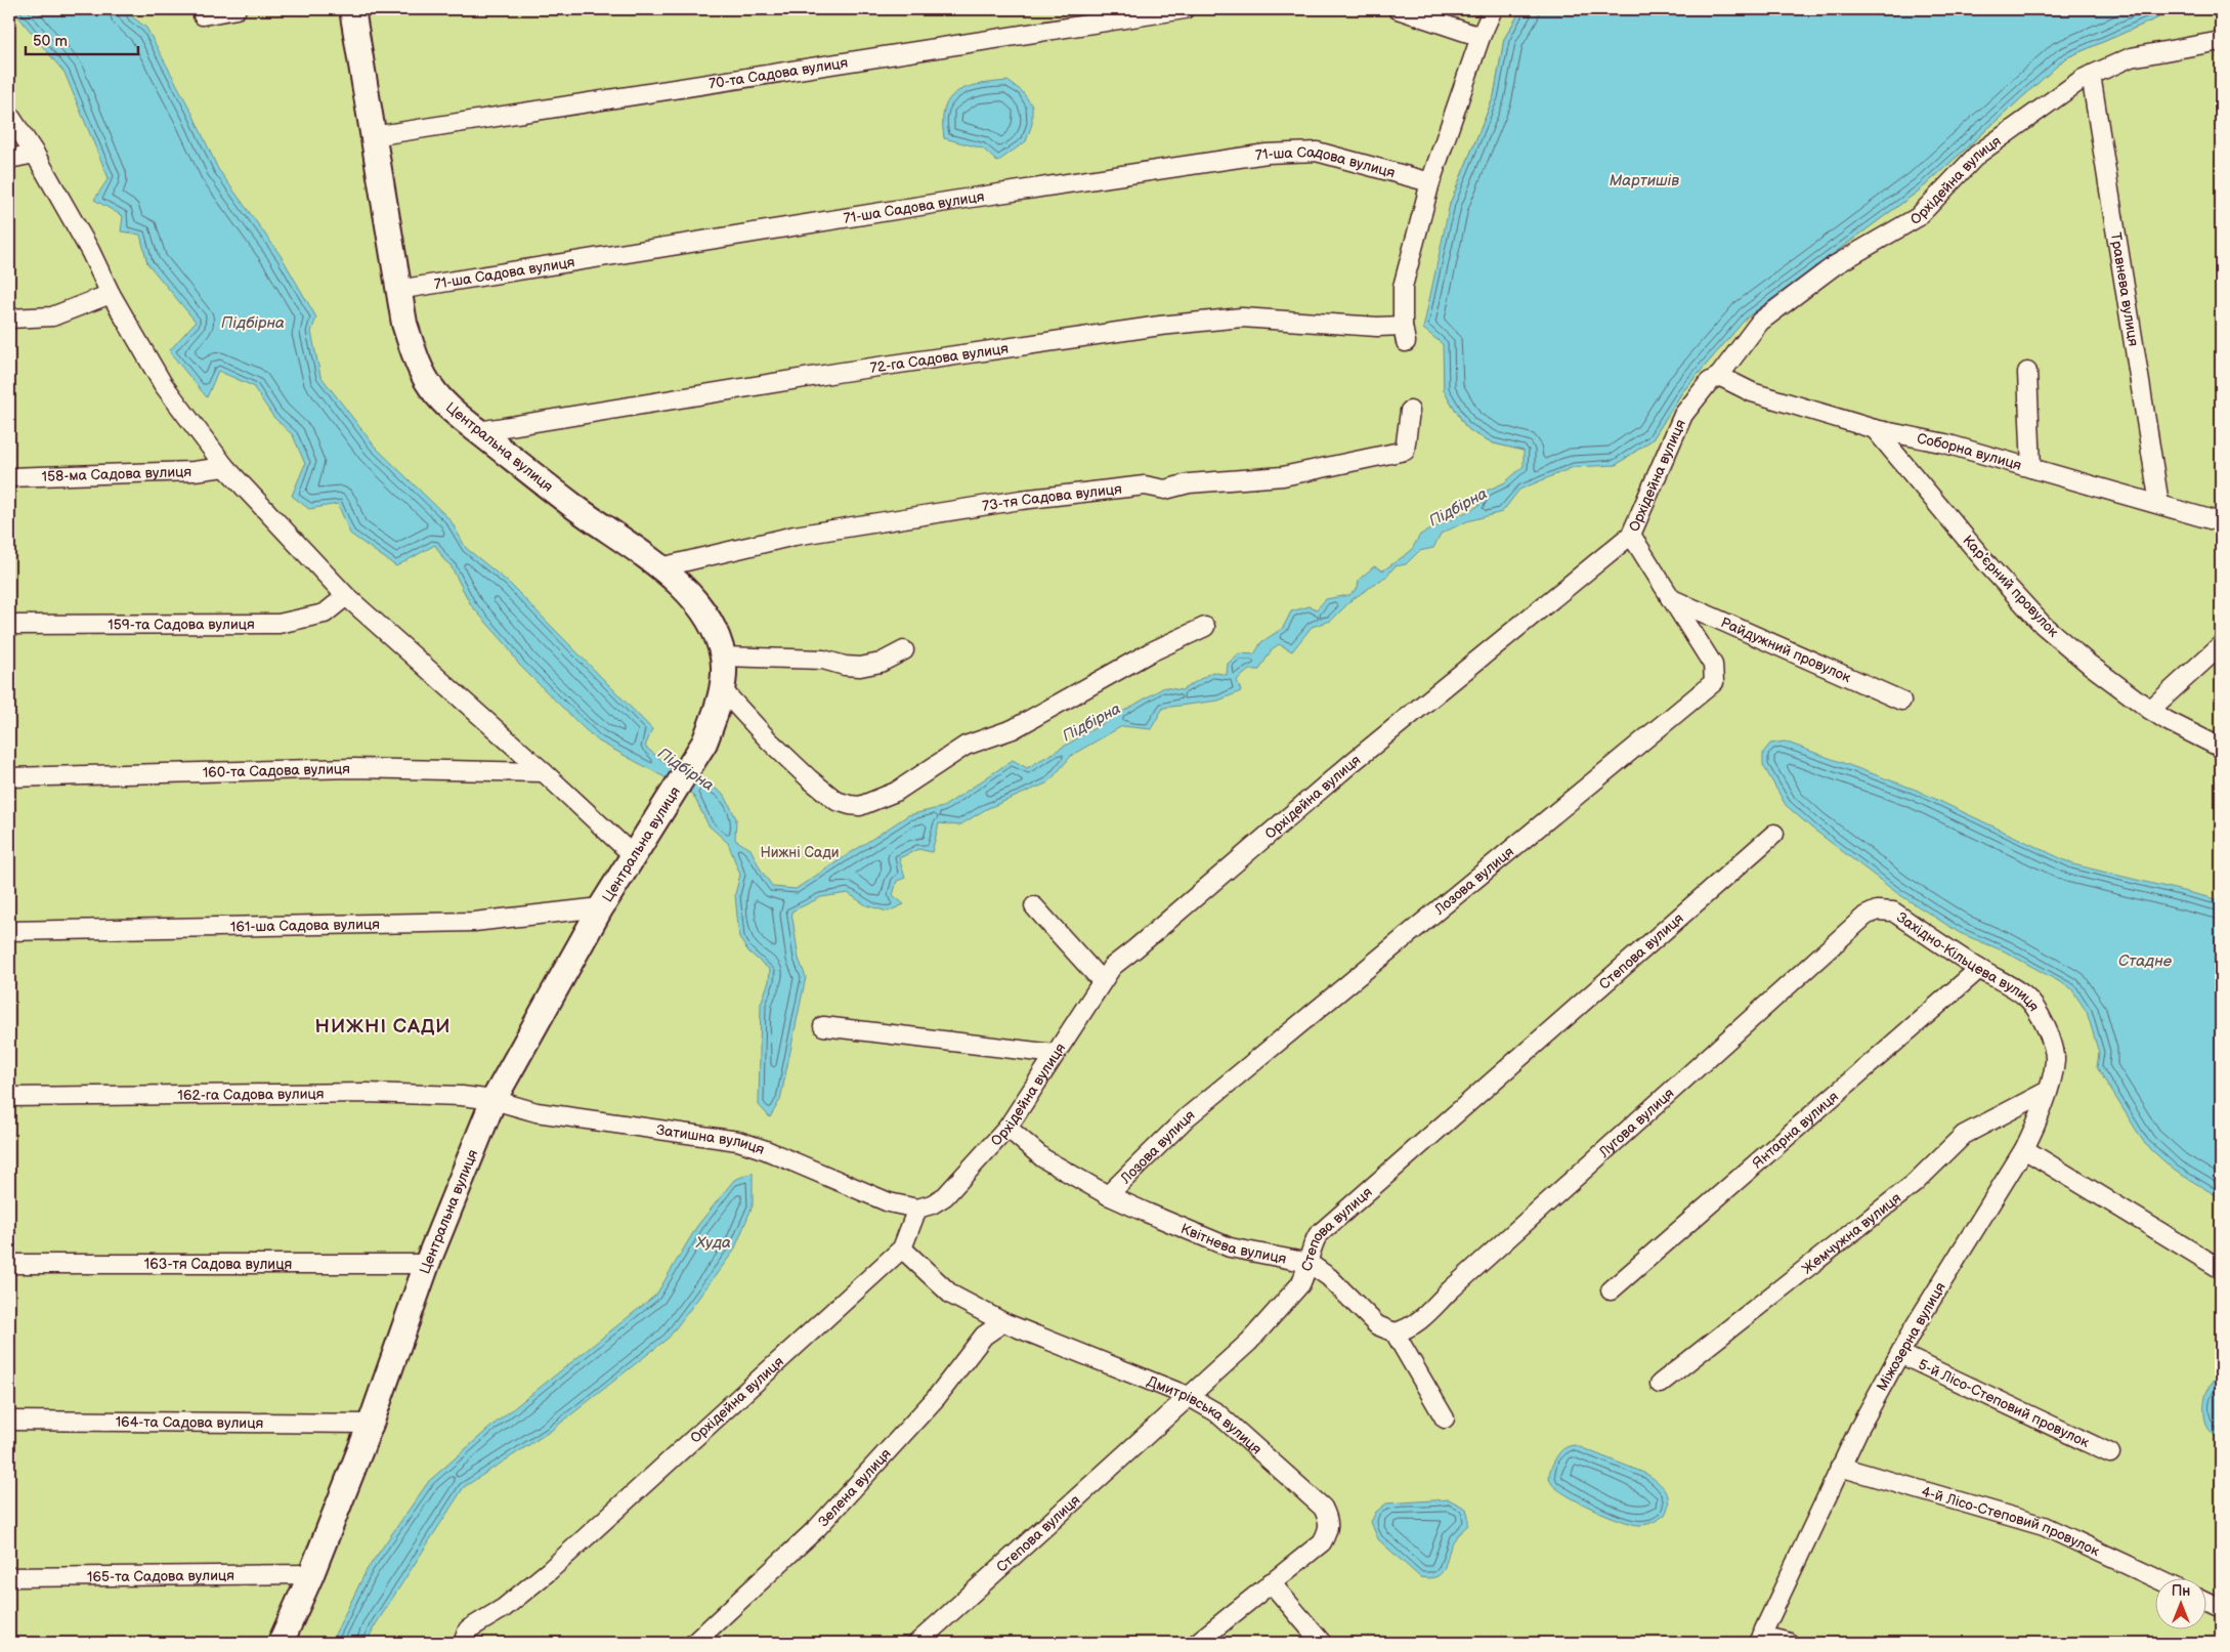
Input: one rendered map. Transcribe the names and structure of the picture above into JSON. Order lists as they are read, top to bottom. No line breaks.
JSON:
{"streets":{"street":["70-та Садова вулиця","71-ша Садова вулиця","Орхідейна вулиця","Травнева вулиця","72-га Садова вулиця","Центральна вулиця","Соборна вулиця","158-ма Садова вулиця","73-тя Садова вулиця","Карʼєрний провулок","159-та Садова вулиця","Райдужний провулок","160-та Садова вулиця","Лозова вулиця","161-ша Садова вулиця","Степова вулиця","Західно-Кільцева вулиця","162-га Садова вулиця","Лугова вулиця","Янтарна вулиця","Затишна вулиця","Жемчужна вулиця","Квітнева вулиця","163-тя Садова вулиця","Міжозерна вулиця","5-й Лісо-Степовий провулок","Дмитрівська вулиця","164-та Садова вулиця","Зелена вулиця","4-й Лісо-Степовий провулок","165-та Садова вулиця"]},"crossings":[["70-та Садова вулиця","Центральна вулиця"],["71-ша Садова вулиця","72-га Садова вулиця"],["71-ша Садова вулиця","Центральна вулиця"],["Орхідейна вулиця","Травнева вулиця"],["Орхідейна вулиця","Соборна вулиця"],["Орхідейна вулиця","Лозова вулиця"],["Орхідейна вулиця","Затишна вулиця"],["Орхідейна вулиця","Квітнева вулиця"],["Орхідейна вулиця","Дмитрівська вулиця"],["Травнева вулиця","Соборна вулиця"],["72-га Садова вулиця","Центральна вулиця"],["Центральна вулиця","73-тя Садова вулиця"],["Центральна вулиця","161-ша Садова вулиця"],["Центральна вулиця","162-га Садова вулиця"],["Центральна вулиця","Затишна вулиця"],["Центральна вулиця","163-тя Садова вулиця"],["Центральна вулиця","164-та Садова вулиця"],["Центральна вулиця","165-та Садова вулиця"],["Соборна вулиця","Карʼєрний провулок"],["Райдужний провулок","Лозова вулиця"],["Лозова вулиця","Квітнева вулиця"],["Степова вулиця","Квітнева вулиця"],["Степова вулиця","Дмитрівська вулиця"],["Західно-Кільцева вулиця","Лугова вулиця"],["Західно-Кільцева вулиця","Янтарна вулиця"],["Західно-Кільцева вулиця","Міжозерна вулиця"],["162-га Садова вулиця","Затишна вулиця"],["Лугова вулиця","Квітнева вулиця"],["Жемчужна вулиця","Міжозерна вулиця"],["Міжозерна вулиця","5-й Лісо-Степовий провулок"],["Міжозерна вулиця","4-й Лісо-Степовий провулок"],["Дмитрівська вулиця","Зелена вулиця"]],"districts":["НИЖНІ САДИ"],"water":["Мартишів","Підбірна","Стадне","Худа"],"parks":["Нижні Сади"],"scale_bar":"50 m","north":"top"}
